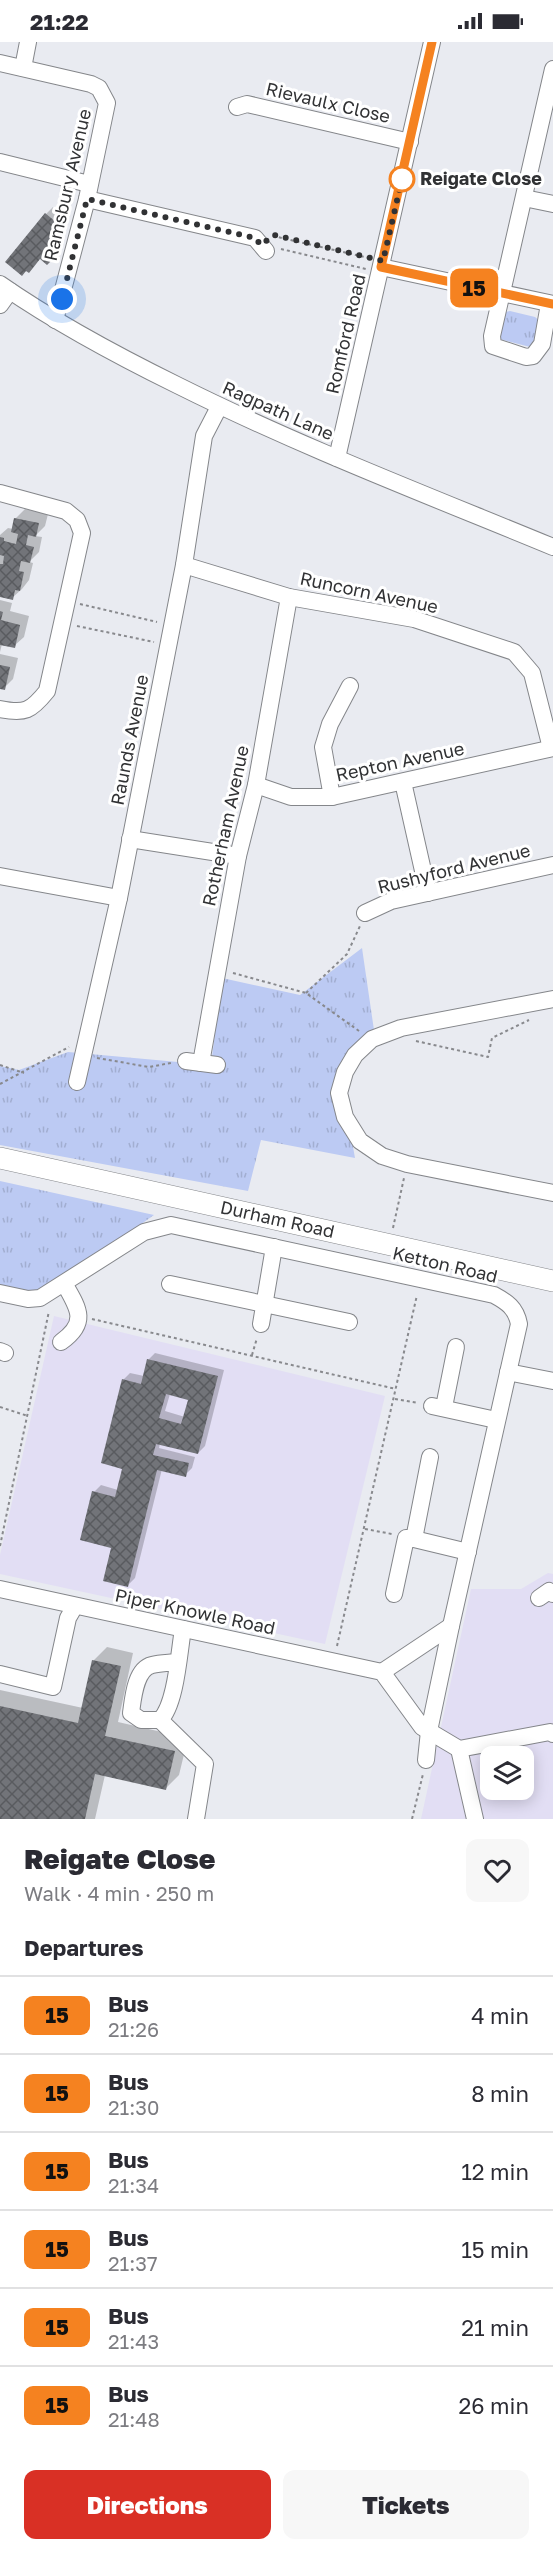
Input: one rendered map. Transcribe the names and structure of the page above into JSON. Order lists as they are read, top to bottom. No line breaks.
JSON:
{"streets":{"main road":["Durham Road"],"street":["Rievaulx Close","Ramsbury Avenue","Romford Road","Ragpath Lane","Runcorn Avenue","Raunds Avenue","Repton Avenue","Rotherham Avenue","Rushyford Avenue","Ketton Road","Piper Knowle Road"]},"crossings":[["Rievaulx Close","Romford Road"],["Ramsbury Avenue","Ragpath Lane"],["Romford Road","Ragpath Lane"],["Ragpath Lane","Raunds Avenue"],["Runcorn Avenue","Raunds Avenue"],["Runcorn Avenue","Repton Avenue"],["Runcorn Avenue","Rotherham Avenue"],["Repton Avenue","Rotherham Avenue"]],"places":["Reigate Close"],"lines":["bus line 15"],"page":{"status":"21:22","on_map":"15","heading":[["Reigate Close","Walk · 4 min · 250 m"],"Departures"],"list":[{"mark":"15","name":"Bus","note":"21:26","value":"4 min"},{"mark":"15","name":"Bus","note":"21:30","value":"8 min"},{"mark":"15","name":"Bus","note":"21:34","value":"12 min"},{"mark":"15","name":"Bus","note":"21:37","value":"15 min"},{"mark":"15","name":"Bus","note":"21:43","value":"21 min"},{"mark":"15","name":"Bus","note":"21:48","value":"26 min"}],"buttons":["Directions","Tickets"]}}
